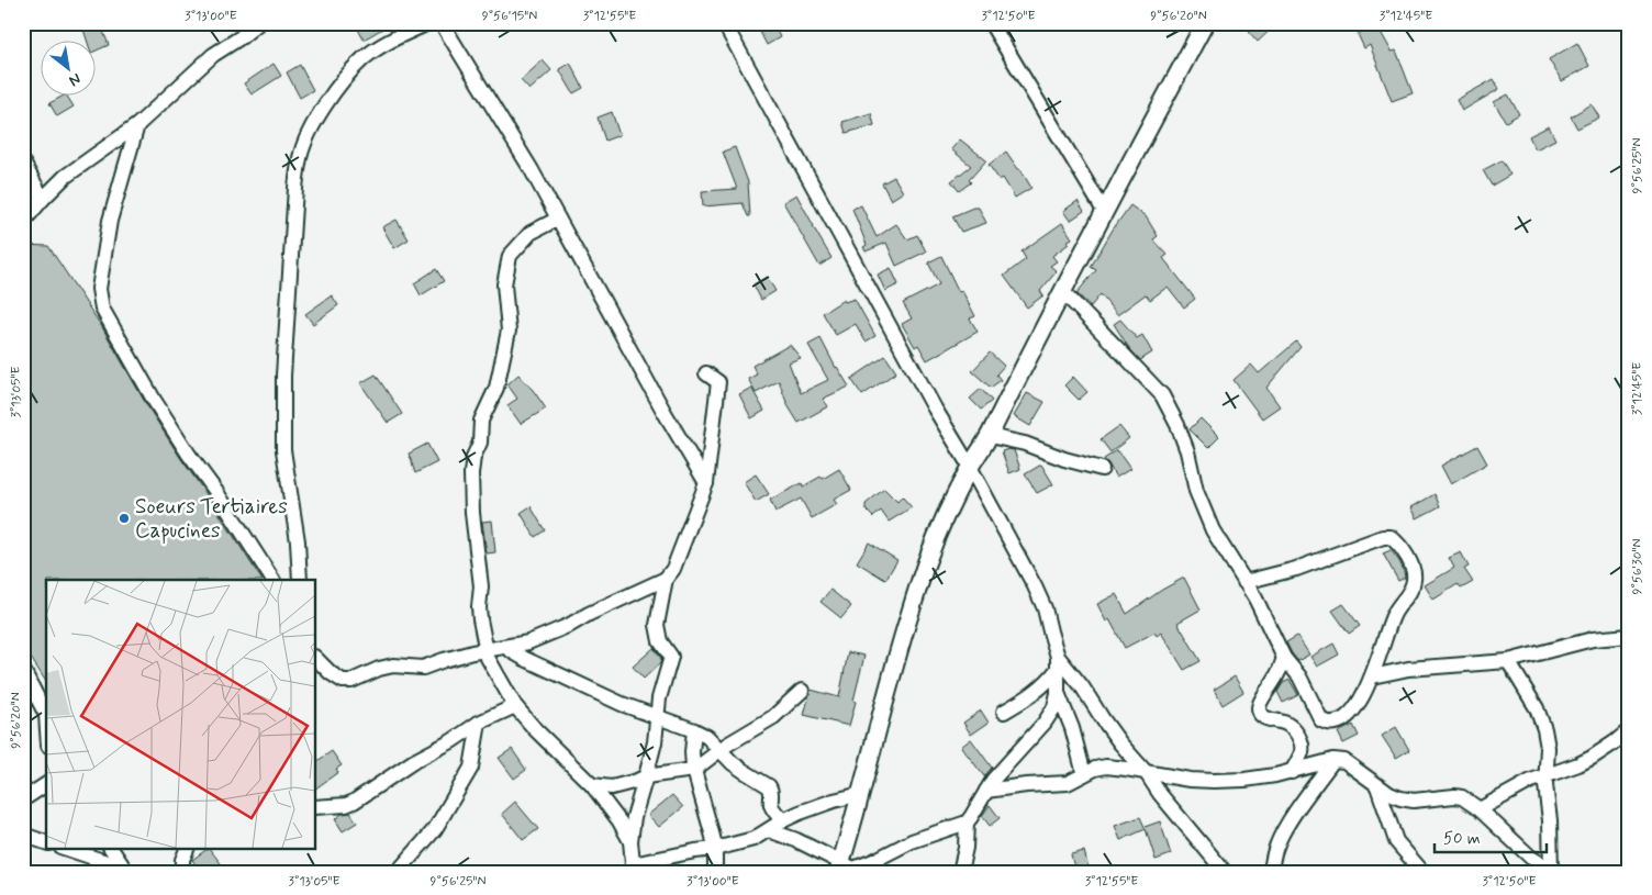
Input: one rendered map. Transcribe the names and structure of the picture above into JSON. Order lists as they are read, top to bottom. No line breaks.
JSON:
{"places":["Soeurs Tertiaires Capucines"],"scale_bar":"50 m","north":"bottom right","coordinates":["3°13'00\"E","9°56'15\"N","3°12'55\"E","3°12'50\"E","9°56'20\"N","3°12'45\"E","9°56'25\"N","3°13'05\"E","9°56'30\"N"]}
